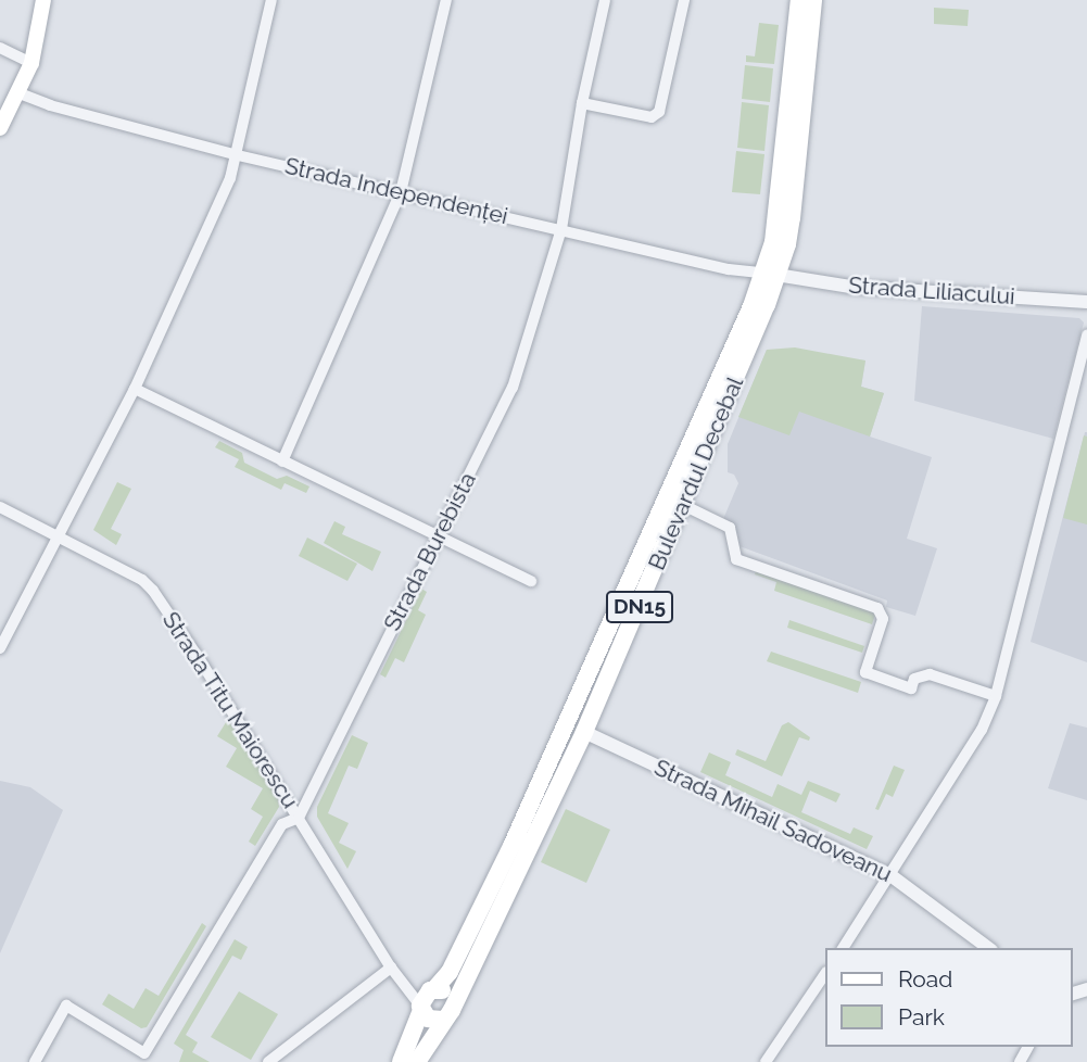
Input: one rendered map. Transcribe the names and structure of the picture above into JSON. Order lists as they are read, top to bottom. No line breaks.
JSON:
{"streets":{"main road":["Bulevardul Decebal","DN15"],"street":["Strada Independenței","Strada Liliacului","Strada Burebista","Strada Titu Maiorescu","Strada Mihail Sadoveanu"]},"crossings":[["Strada Independenței","Strada Liliacului"],["Strada Independenței","Bulevardul Decebal"],["Strada Independenței","Strada Burebista"],["Strada Liliacului","Bulevardul Decebal"],["Bulevardul Decebal","Strada Titu Maiorescu"],["Bulevardul Decebal","Strada Mihail Sadoveanu"],["Strada Burebista","Strada Titu Maiorescu"]],"legend":["Road","Park"]}
